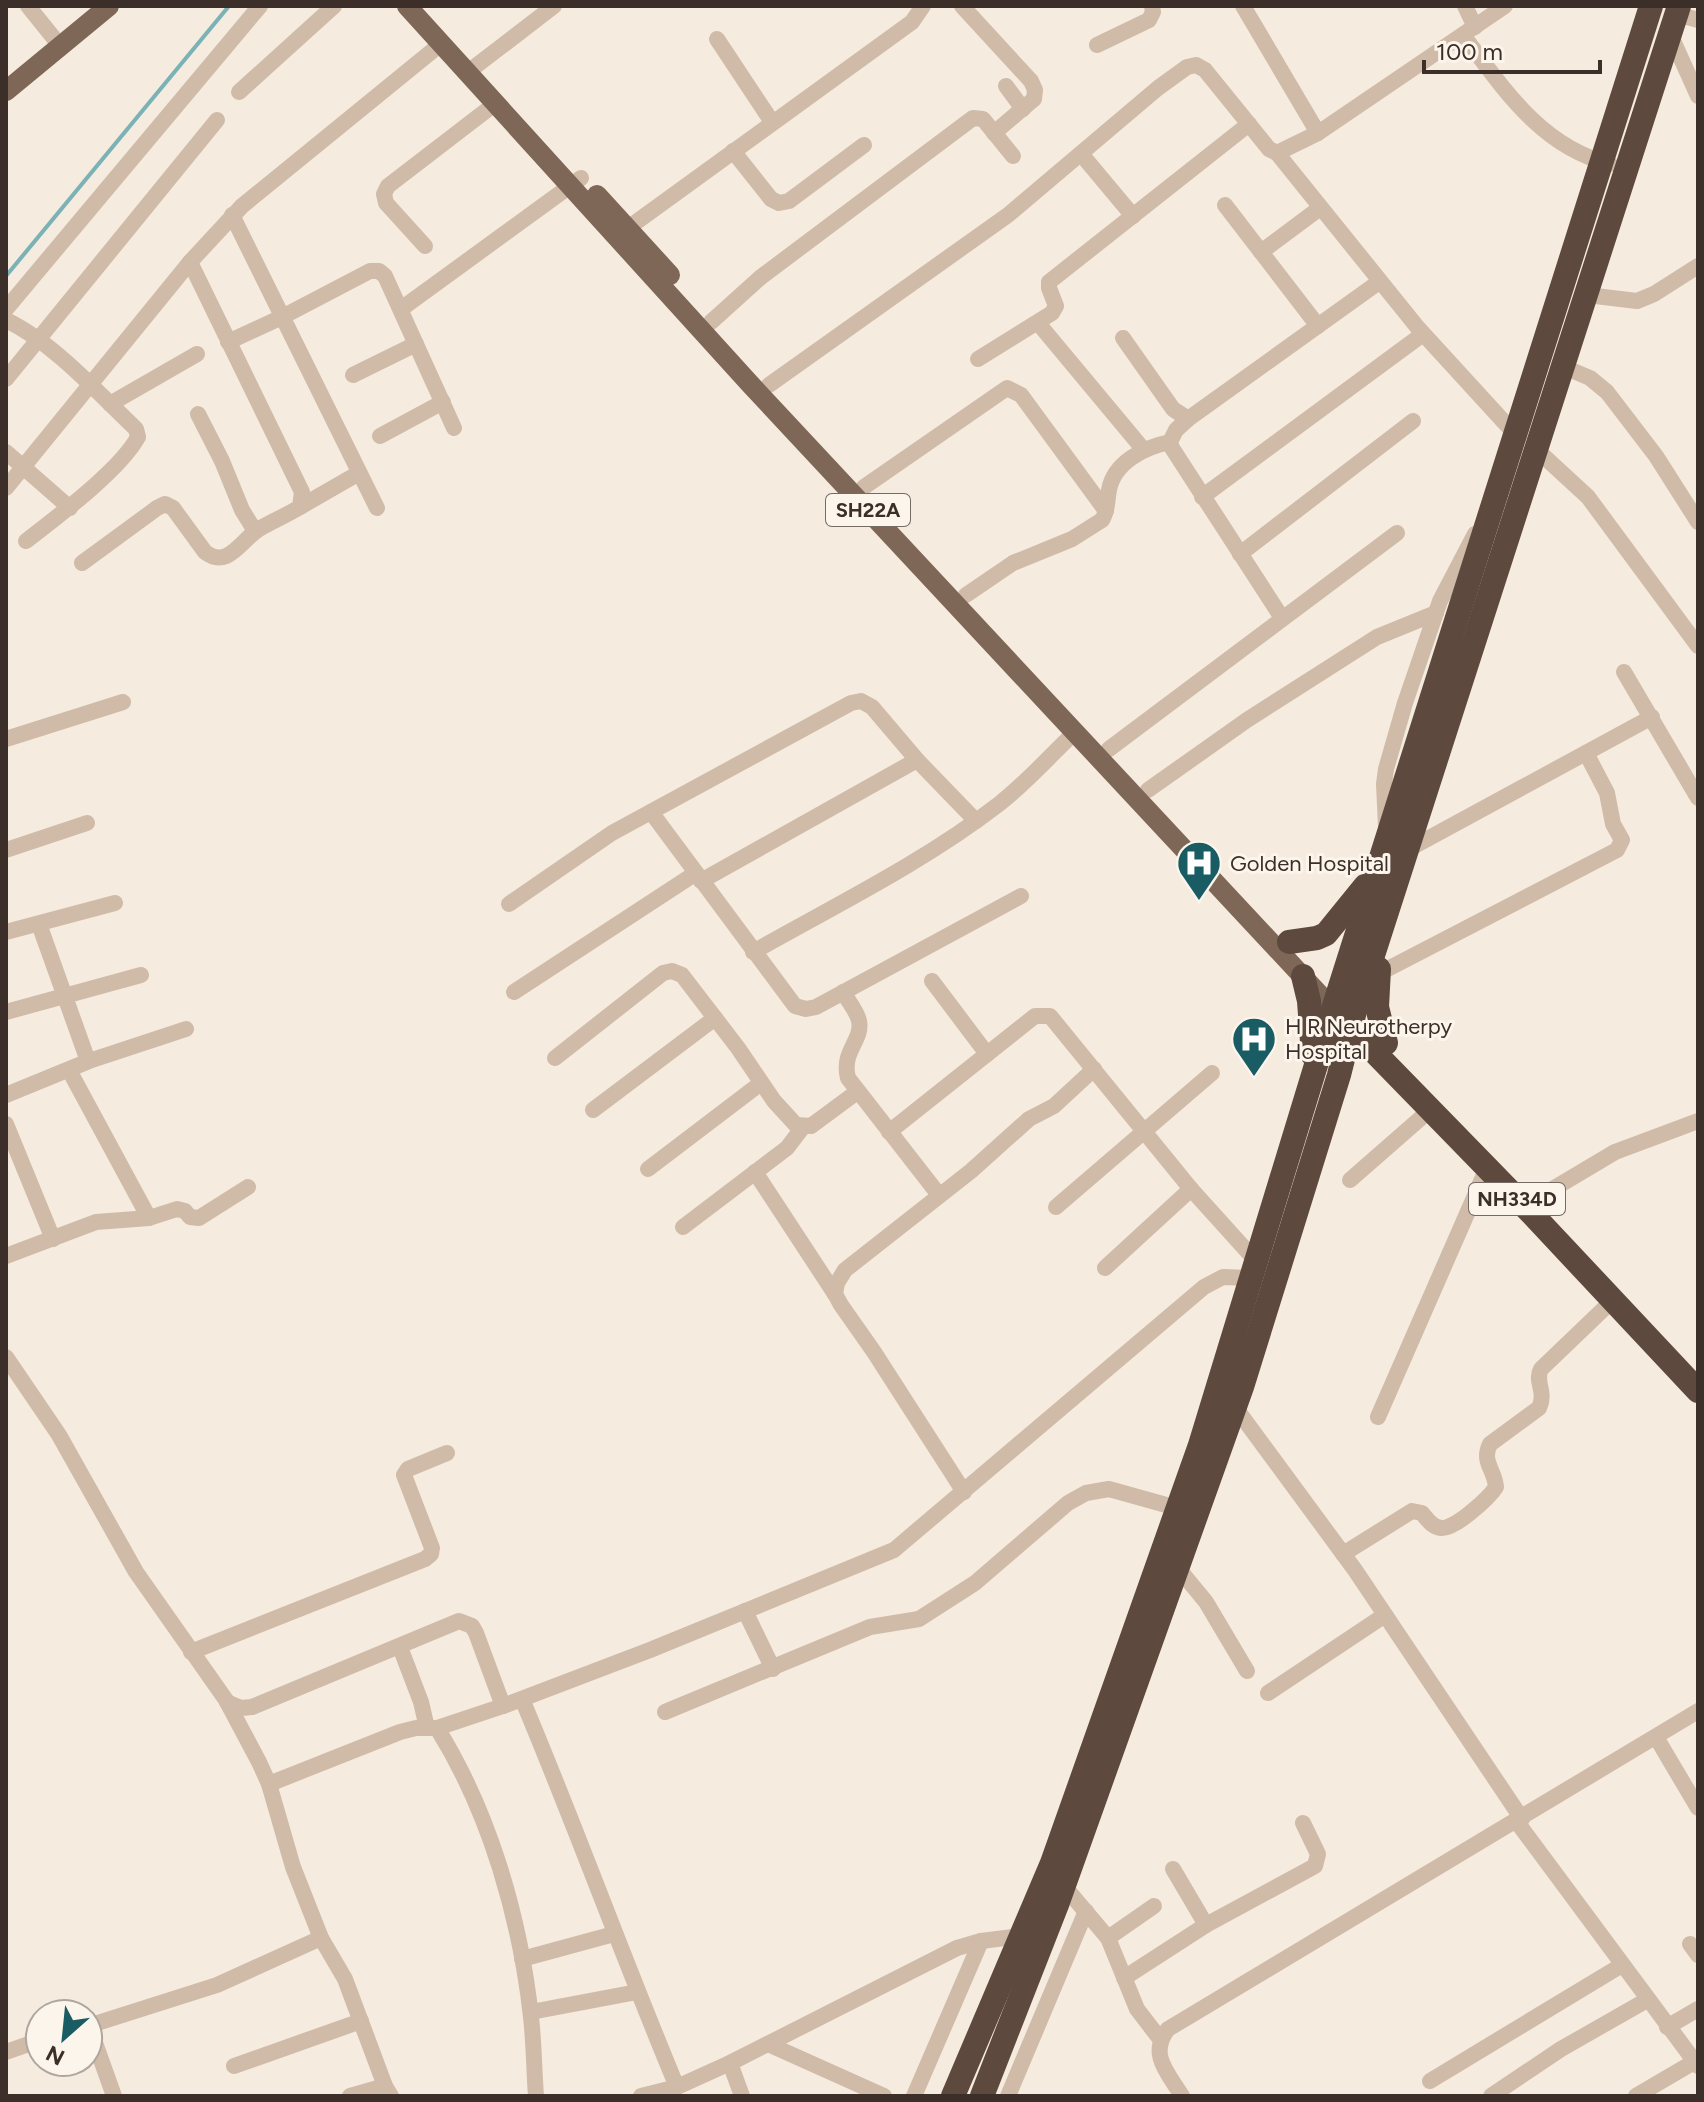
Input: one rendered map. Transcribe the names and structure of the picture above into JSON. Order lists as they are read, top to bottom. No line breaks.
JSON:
{"streets":{"highway":["NH334D"],"main road":["SH22A"]},"crossings":[["SH22A","NH334D"]],"places":{"hospital":["Golden Hospital","H R Neurotherpy Hospital"]},"scale_bar":"100 m","north":"bottom left"}
